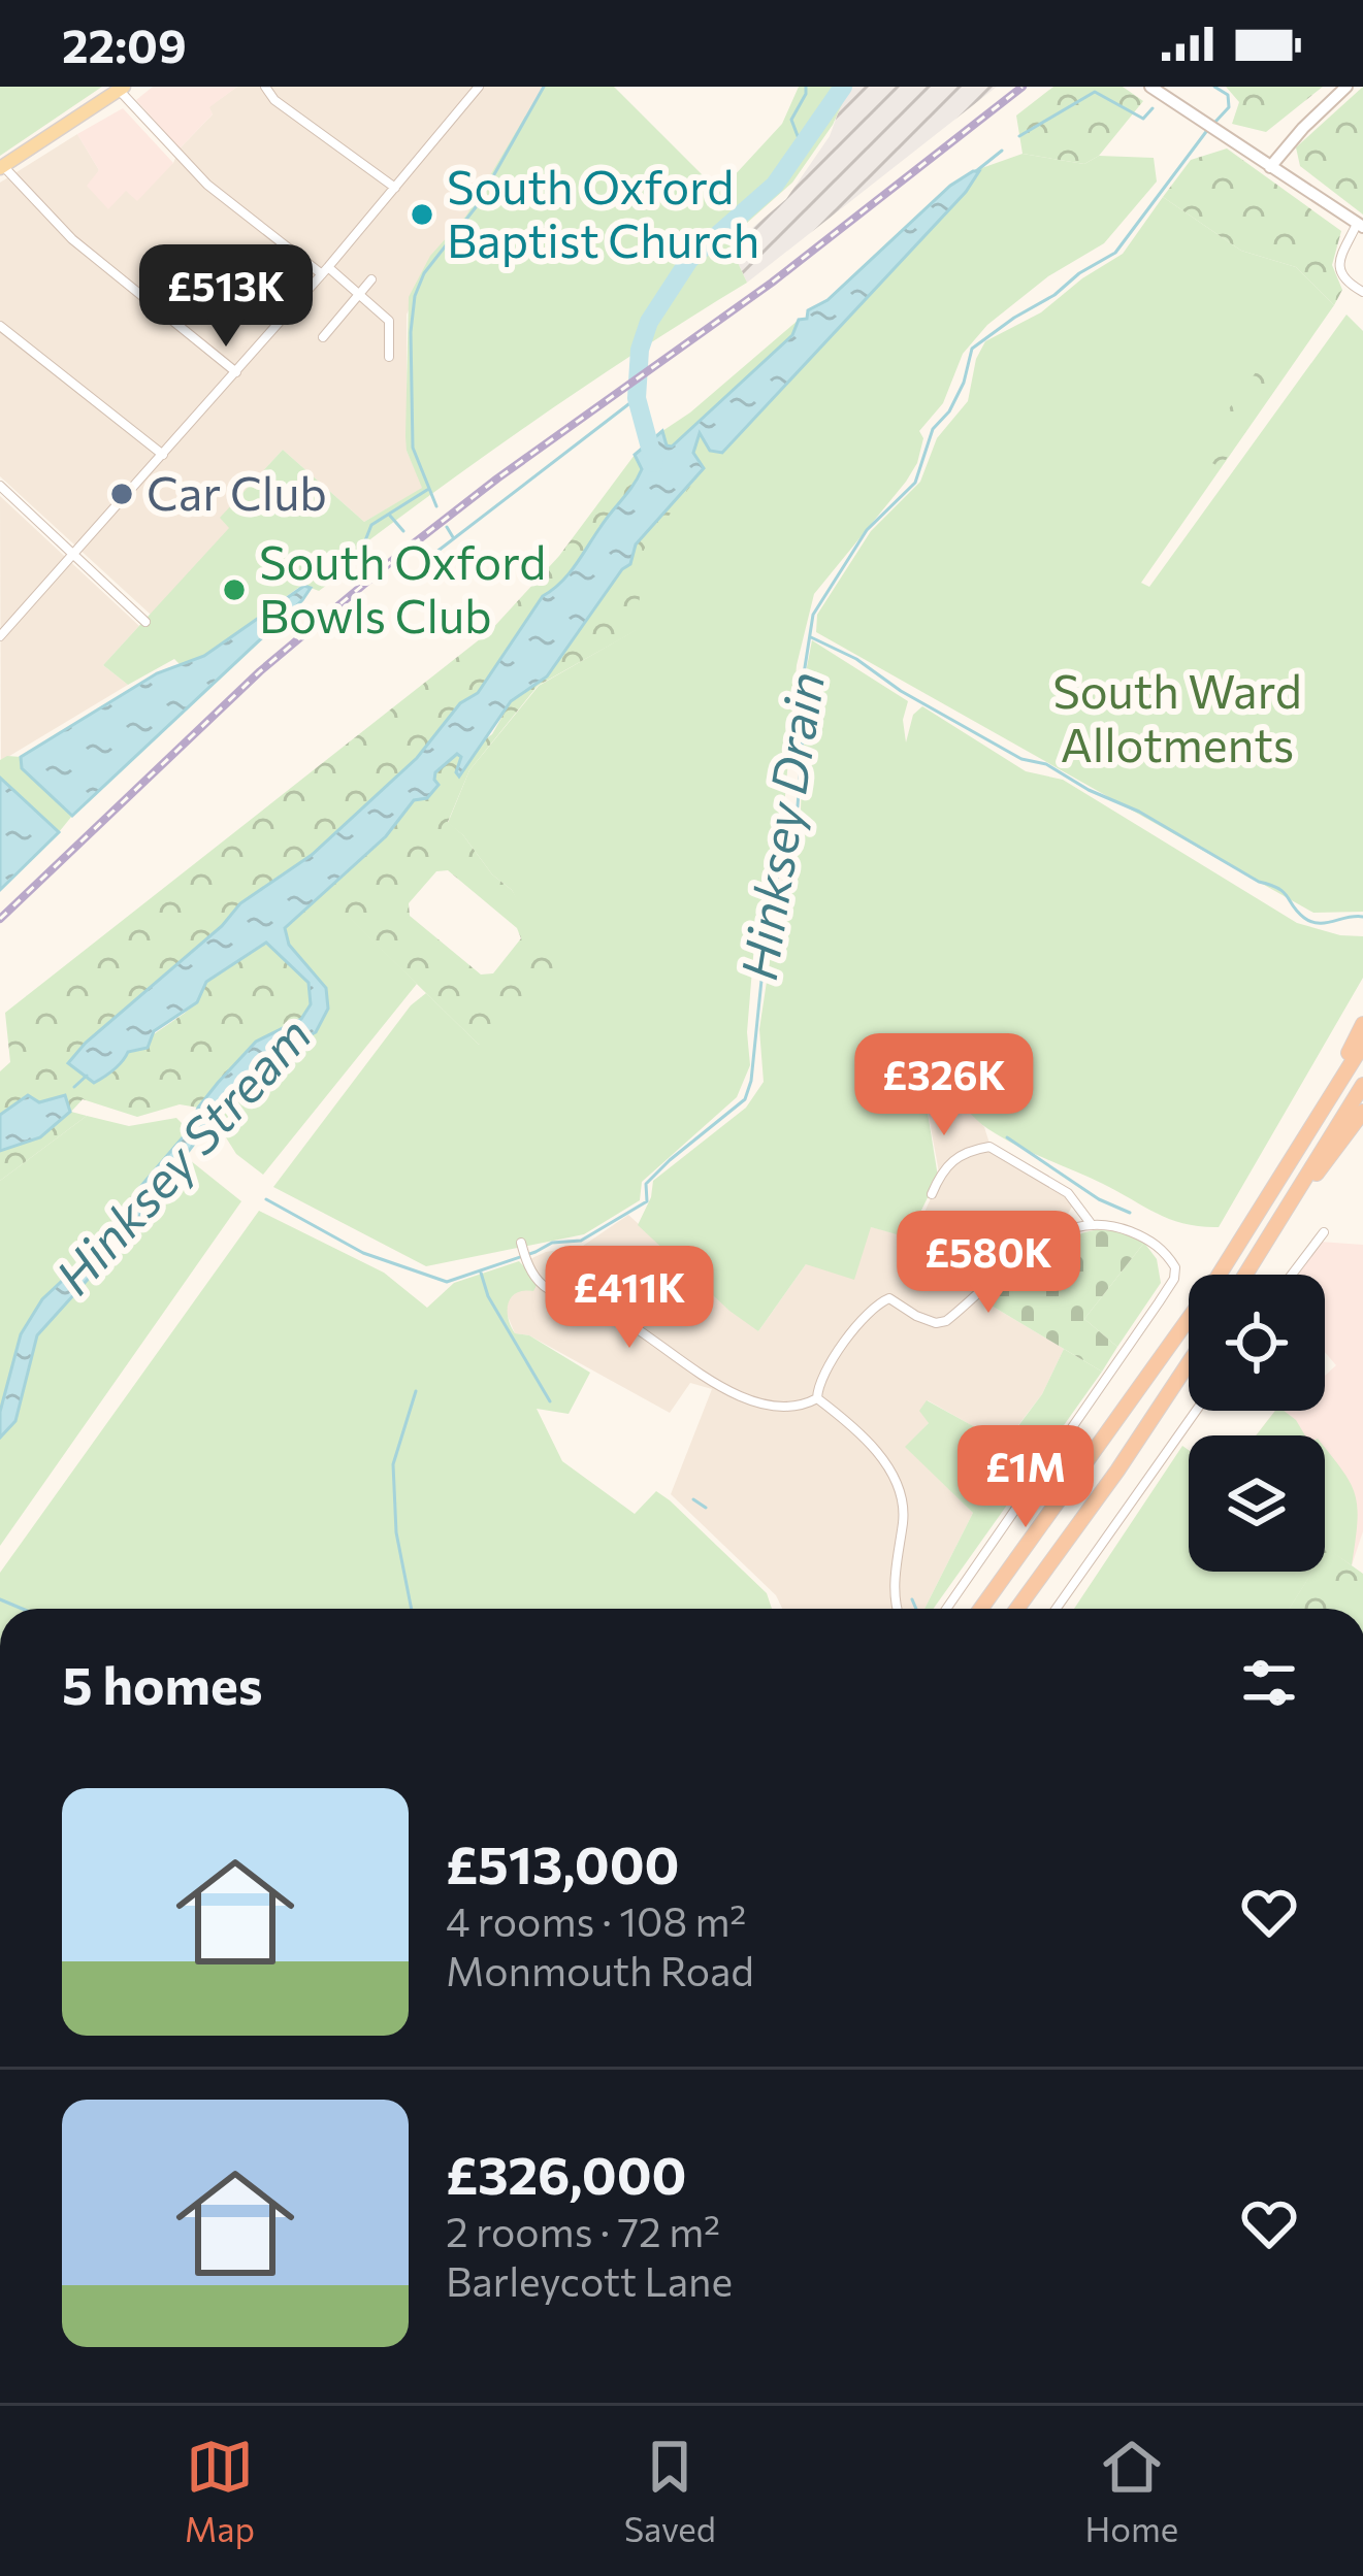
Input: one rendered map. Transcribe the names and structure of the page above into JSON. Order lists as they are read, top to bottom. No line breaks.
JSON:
{"water":["Hinksey Drain","Hinksey Stream"],"parks":["South Ward Allotments"],"places":["South Oxford Baptist Church","Car Club","South Oxford Bowls Club"],"page":{"status":"22:09","price":["£513K","£326K","£580K","£411K","£1M"],"heading":"5 homes","list":[{"name":"£513,000","note":"4 rooms · 108 m² · Monmouth Road"},{"name":"£326,000","note":"2 rooms · 72 m² · Barleycott Lane"}],"tabs":["Map","Saved","Home"]}}
